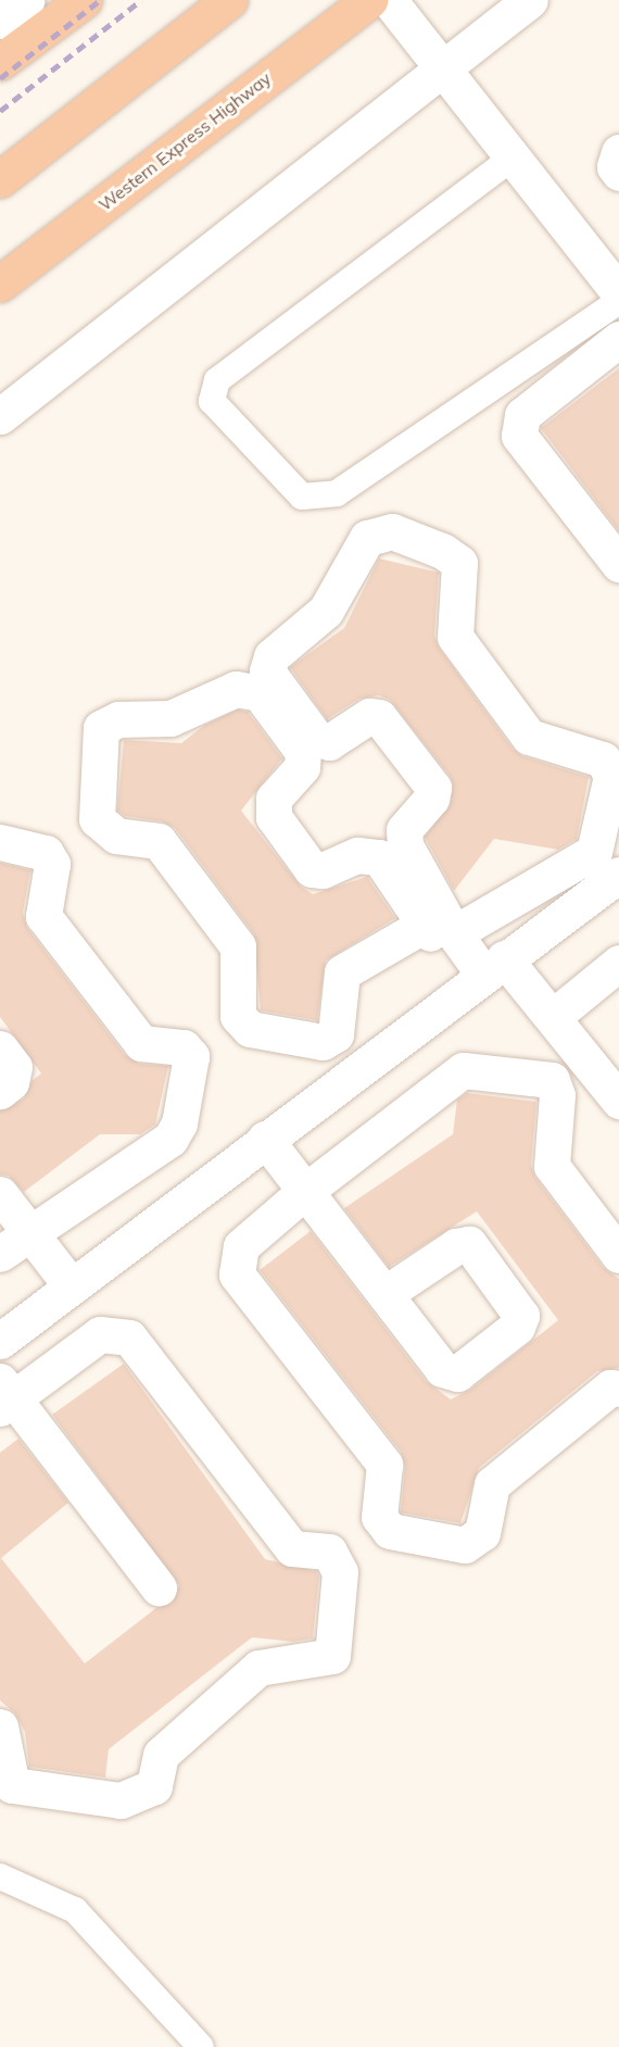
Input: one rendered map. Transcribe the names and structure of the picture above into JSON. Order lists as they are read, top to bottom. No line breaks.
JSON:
{"streets":{"highway":["Western Express Highway"]}}
